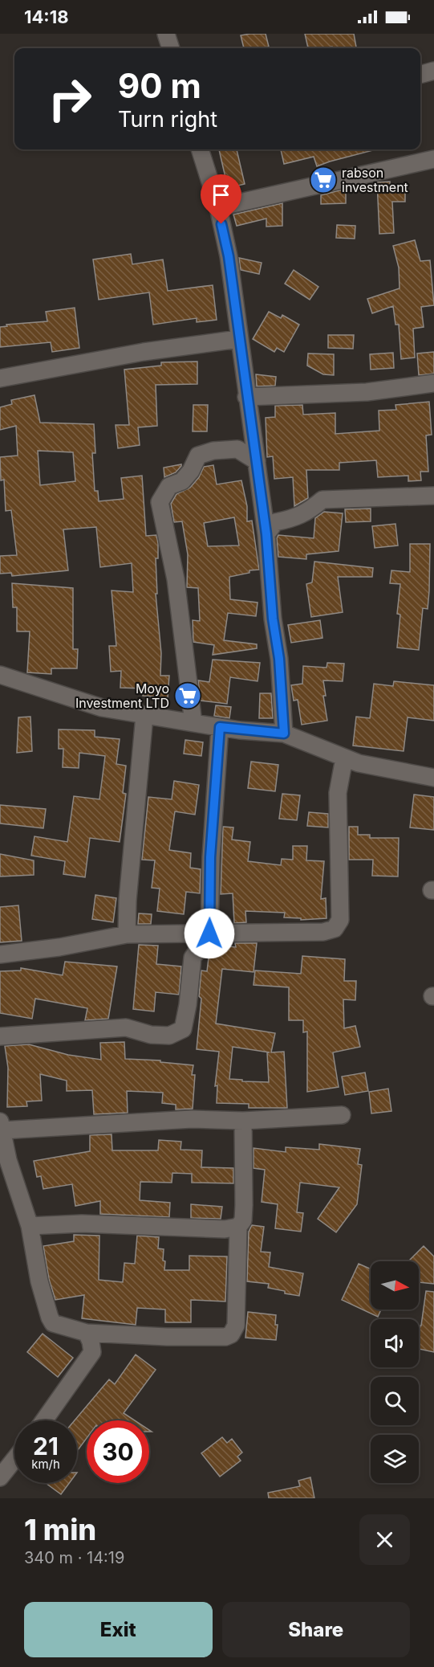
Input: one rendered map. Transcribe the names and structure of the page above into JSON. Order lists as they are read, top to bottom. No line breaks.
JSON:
{"places":{"supermarket":["rabson investment","Moyo Investment LTD"]},"north":"right","page":{"status":"14:18","turn":["90 m","Turn right"],"speed":"21 km/h","limit":"30","heading":["1 min","340 m · 14:19"],"buttons":["Exit","Share"]}}
